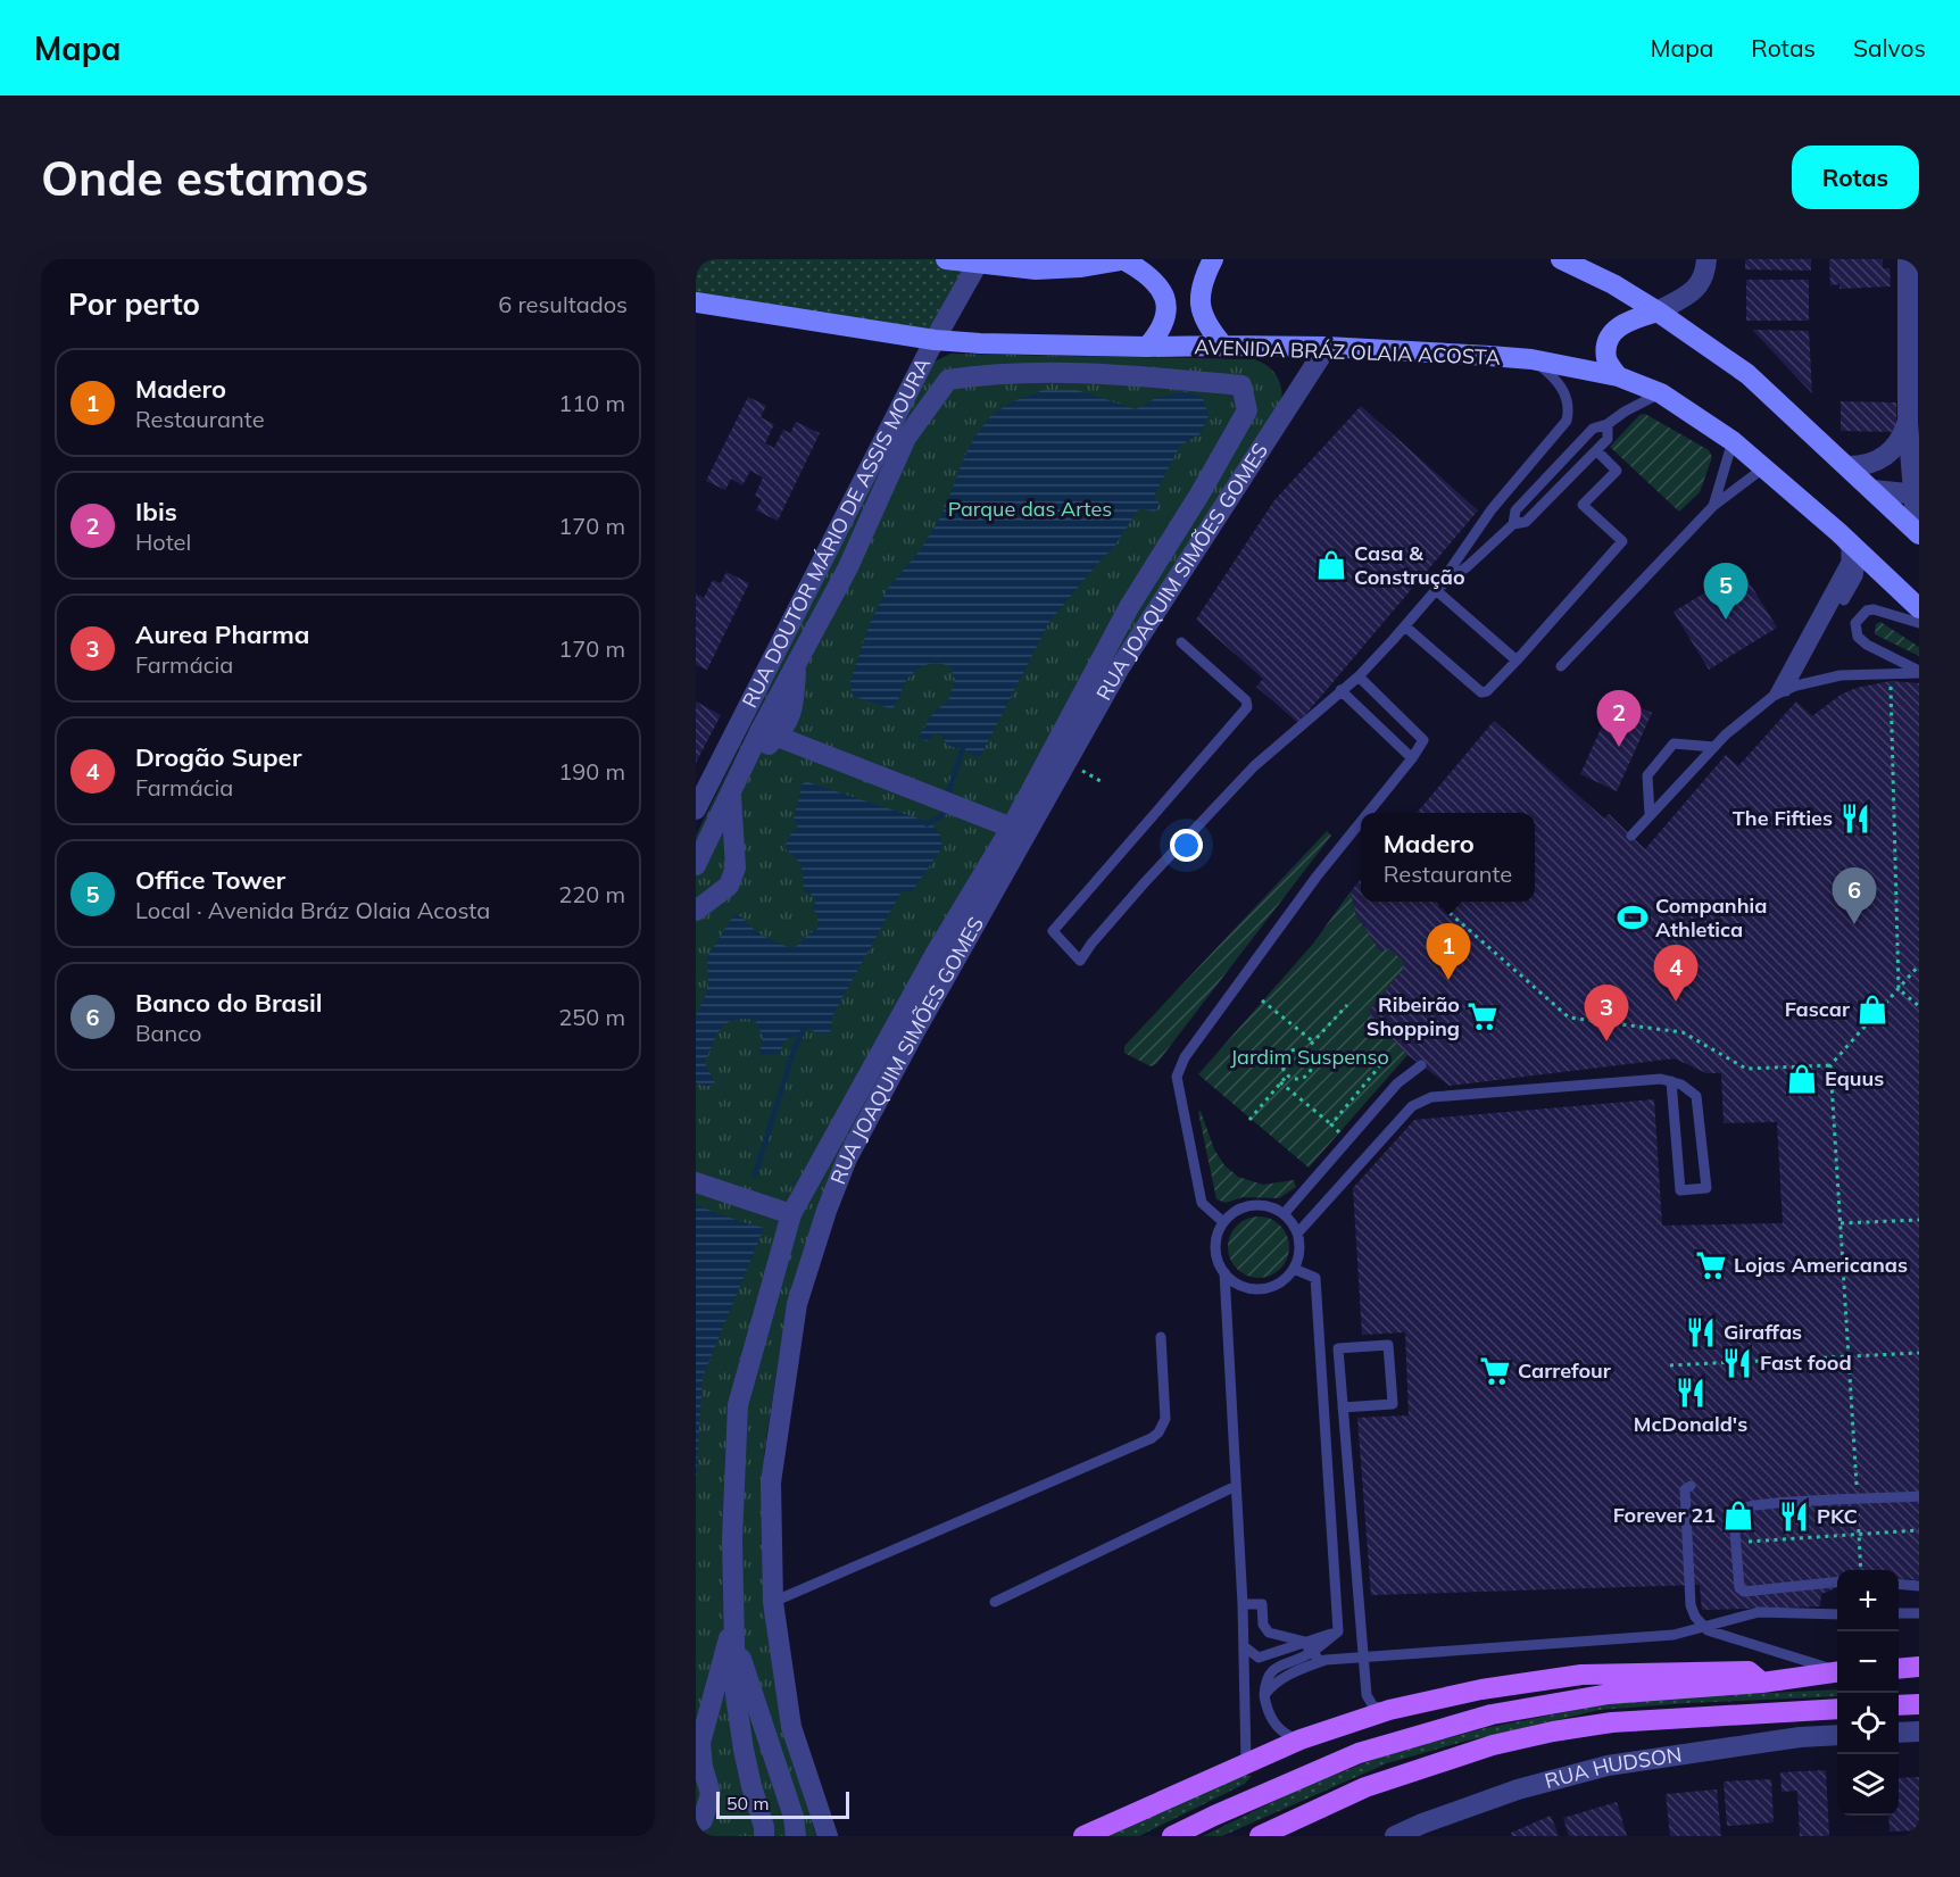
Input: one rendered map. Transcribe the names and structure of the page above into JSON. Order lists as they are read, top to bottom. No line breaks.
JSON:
{"streets":{"street":["AVENIDA BRÁZ OLAIA ACOSTA","RUA DOUTOR MÁRIO DE ASSIS MOURA","RUA JOAQUIM SIMÕES GOMES","RUA HUDSON"]},"crossings":[["AVENIDA BRÁZ OLAIA ACOSTA","RUA DOUTOR MÁRIO DE ASSIS MOURA"],["AVENIDA BRÁZ OLAIA ACOSTA","RUA JOAQUIM SIMÕES GOMES"]],"parks":["Parque das Artes","Jardim Suspenso"],"places":{"shop":["Casa & Construção","Fascar","Equus","Forever 21"],"restaurant":["The Fifties","Giraffas","Fast food","McDonald's","PKC"],"sports":["Companhia Athletica"],"supermarket":["Ribeirão Shopping","Lojas Americanas","Carrefour"]},"scale_bar":"50 m","page":{"header":"Mapa","nav":["Mapa","Rotas","Salvos"],"buttons":"Rotas","title":"Onde estamos","heading":["Por perto","6 resultados"],"list":[{"mark":"1","name":"Madero","note":"Restaurante","value":"110 m"},{"mark":"2","name":"Ibis","note":"Hotel","value":"170 m"},{"mark":"3","name":"Aurea Pharma","note":"Farmácia","value":"170 m"},{"mark":"4","name":"Drogão Super","note":"Farmácia","value":"190 m"},{"mark":"5","name":"Office Tower","note":"Local · Avenida Bráz Olaia Acosta","value":"220 m"},{"mark":"6","name":"Banco do Brasil","note":"Banco","value":"250 m"}],"pins":["5","2","6","1","4","3"],"popup":["Madero","Restaurante"],"map_buttons":["+","−"],"scale":"50 m"}}
